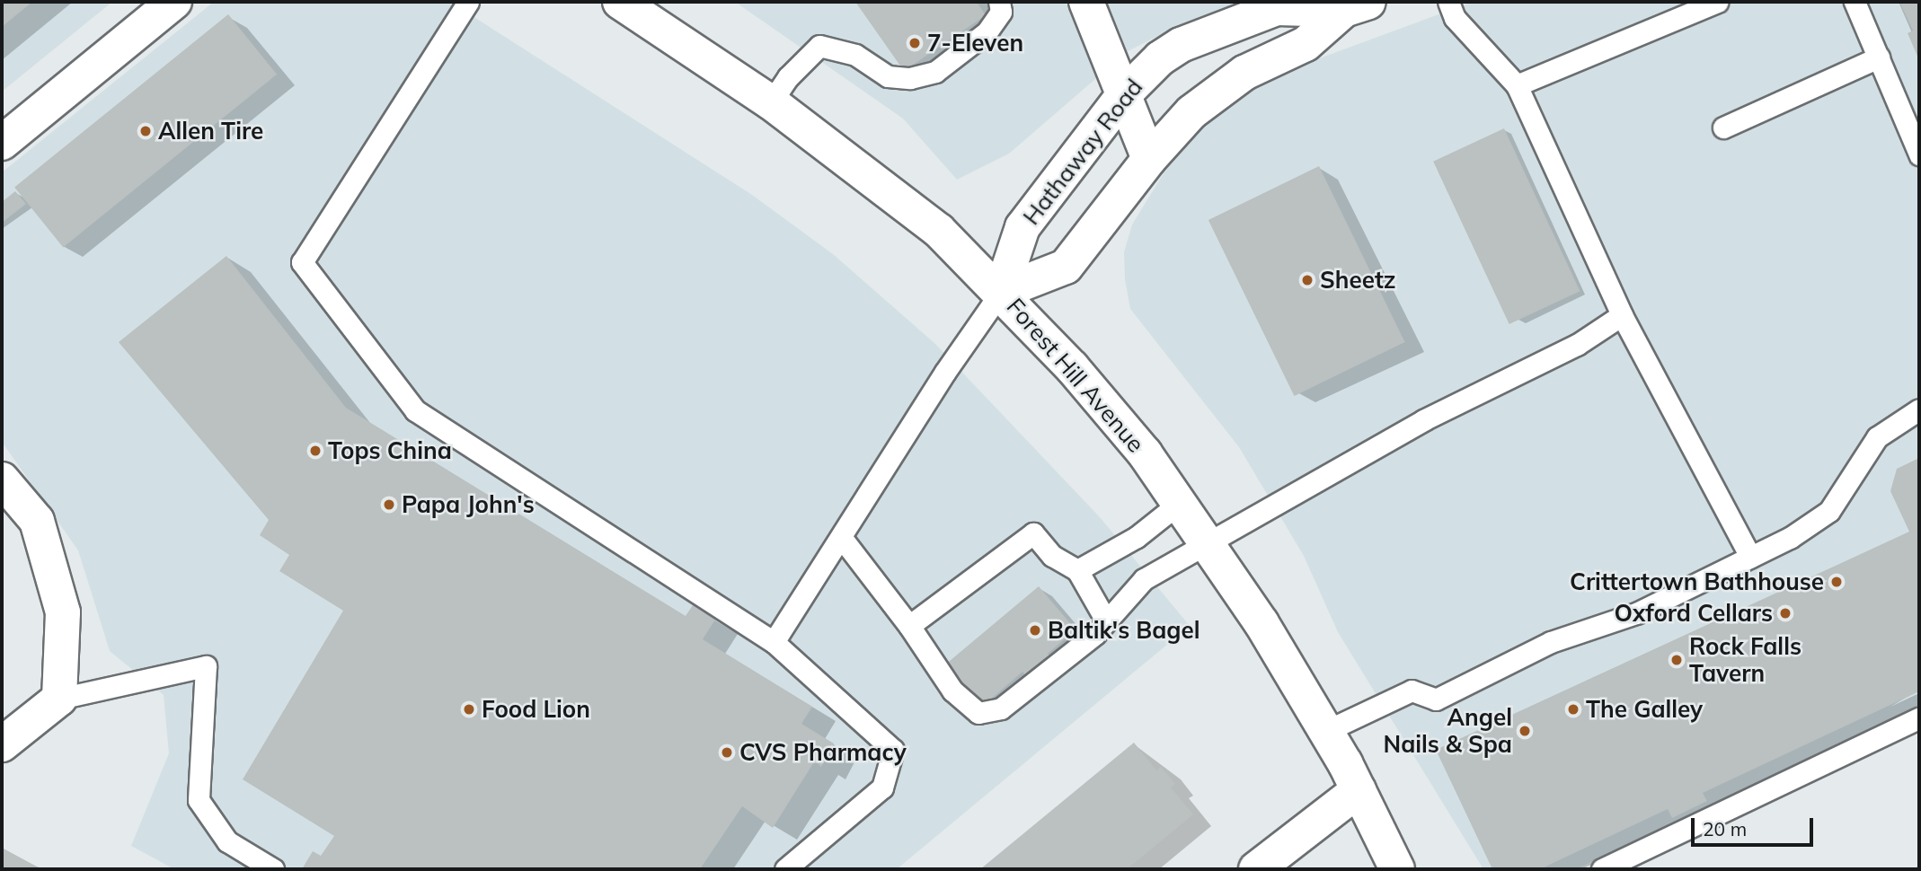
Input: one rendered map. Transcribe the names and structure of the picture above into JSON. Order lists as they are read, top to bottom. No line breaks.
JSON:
{"streets":{"street":["Hathaway Road","Forest Hill Avenue"]},"crossings":[["Hathaway Road","Forest Hill Avenue"]],"places":["7-Eleven","Allen Tire","Sheetz","Tops China","Papa John's","Crittertown Bathhouse","Oxford Cellars","Baltik's Bagel","Rock Falls Tavern","Food Lion","The Galley","Angel Nails & Spa","CVS Pharmacy"],"scale_bar":"20 m"}
